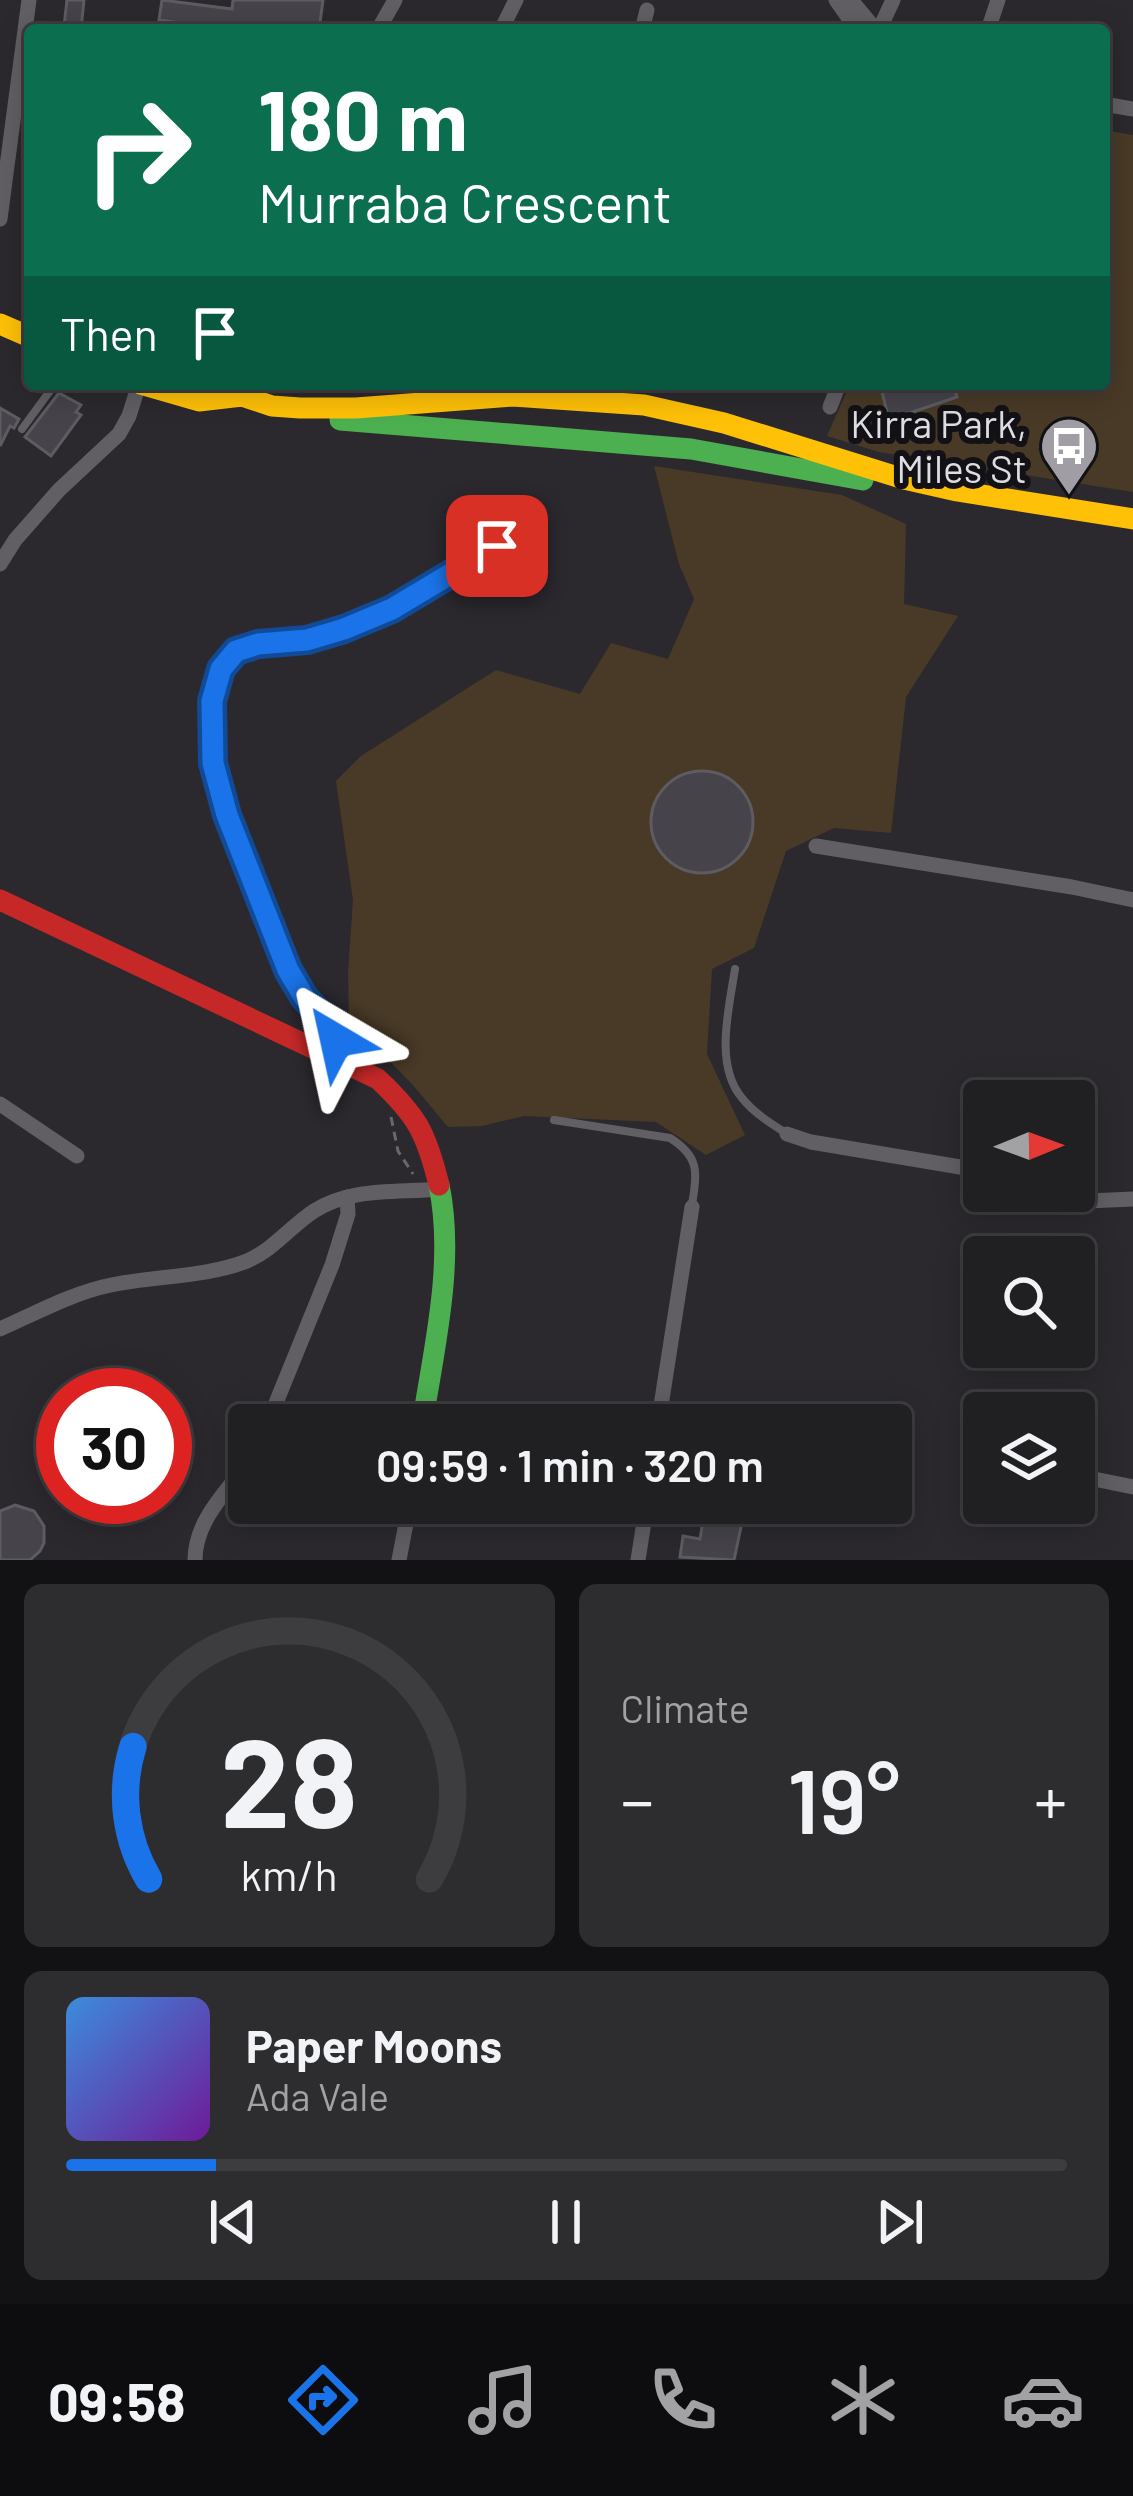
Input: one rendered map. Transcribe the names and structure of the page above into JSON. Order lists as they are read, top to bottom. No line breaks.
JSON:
{"places":{"bus stop":["Kirra Park, Miles St"]},"north":"right","page":{"turn":["180 m","Murraba Crescent"],"then":"Then","limit":"30","trip":"09:59 · 1 min · 320 m","tile":"Climate","heat":["−","19°","+"],"song":["Paper Moons","Ada Vale"],"tabs":"09:58","gauge":["28","km/h"]}}
